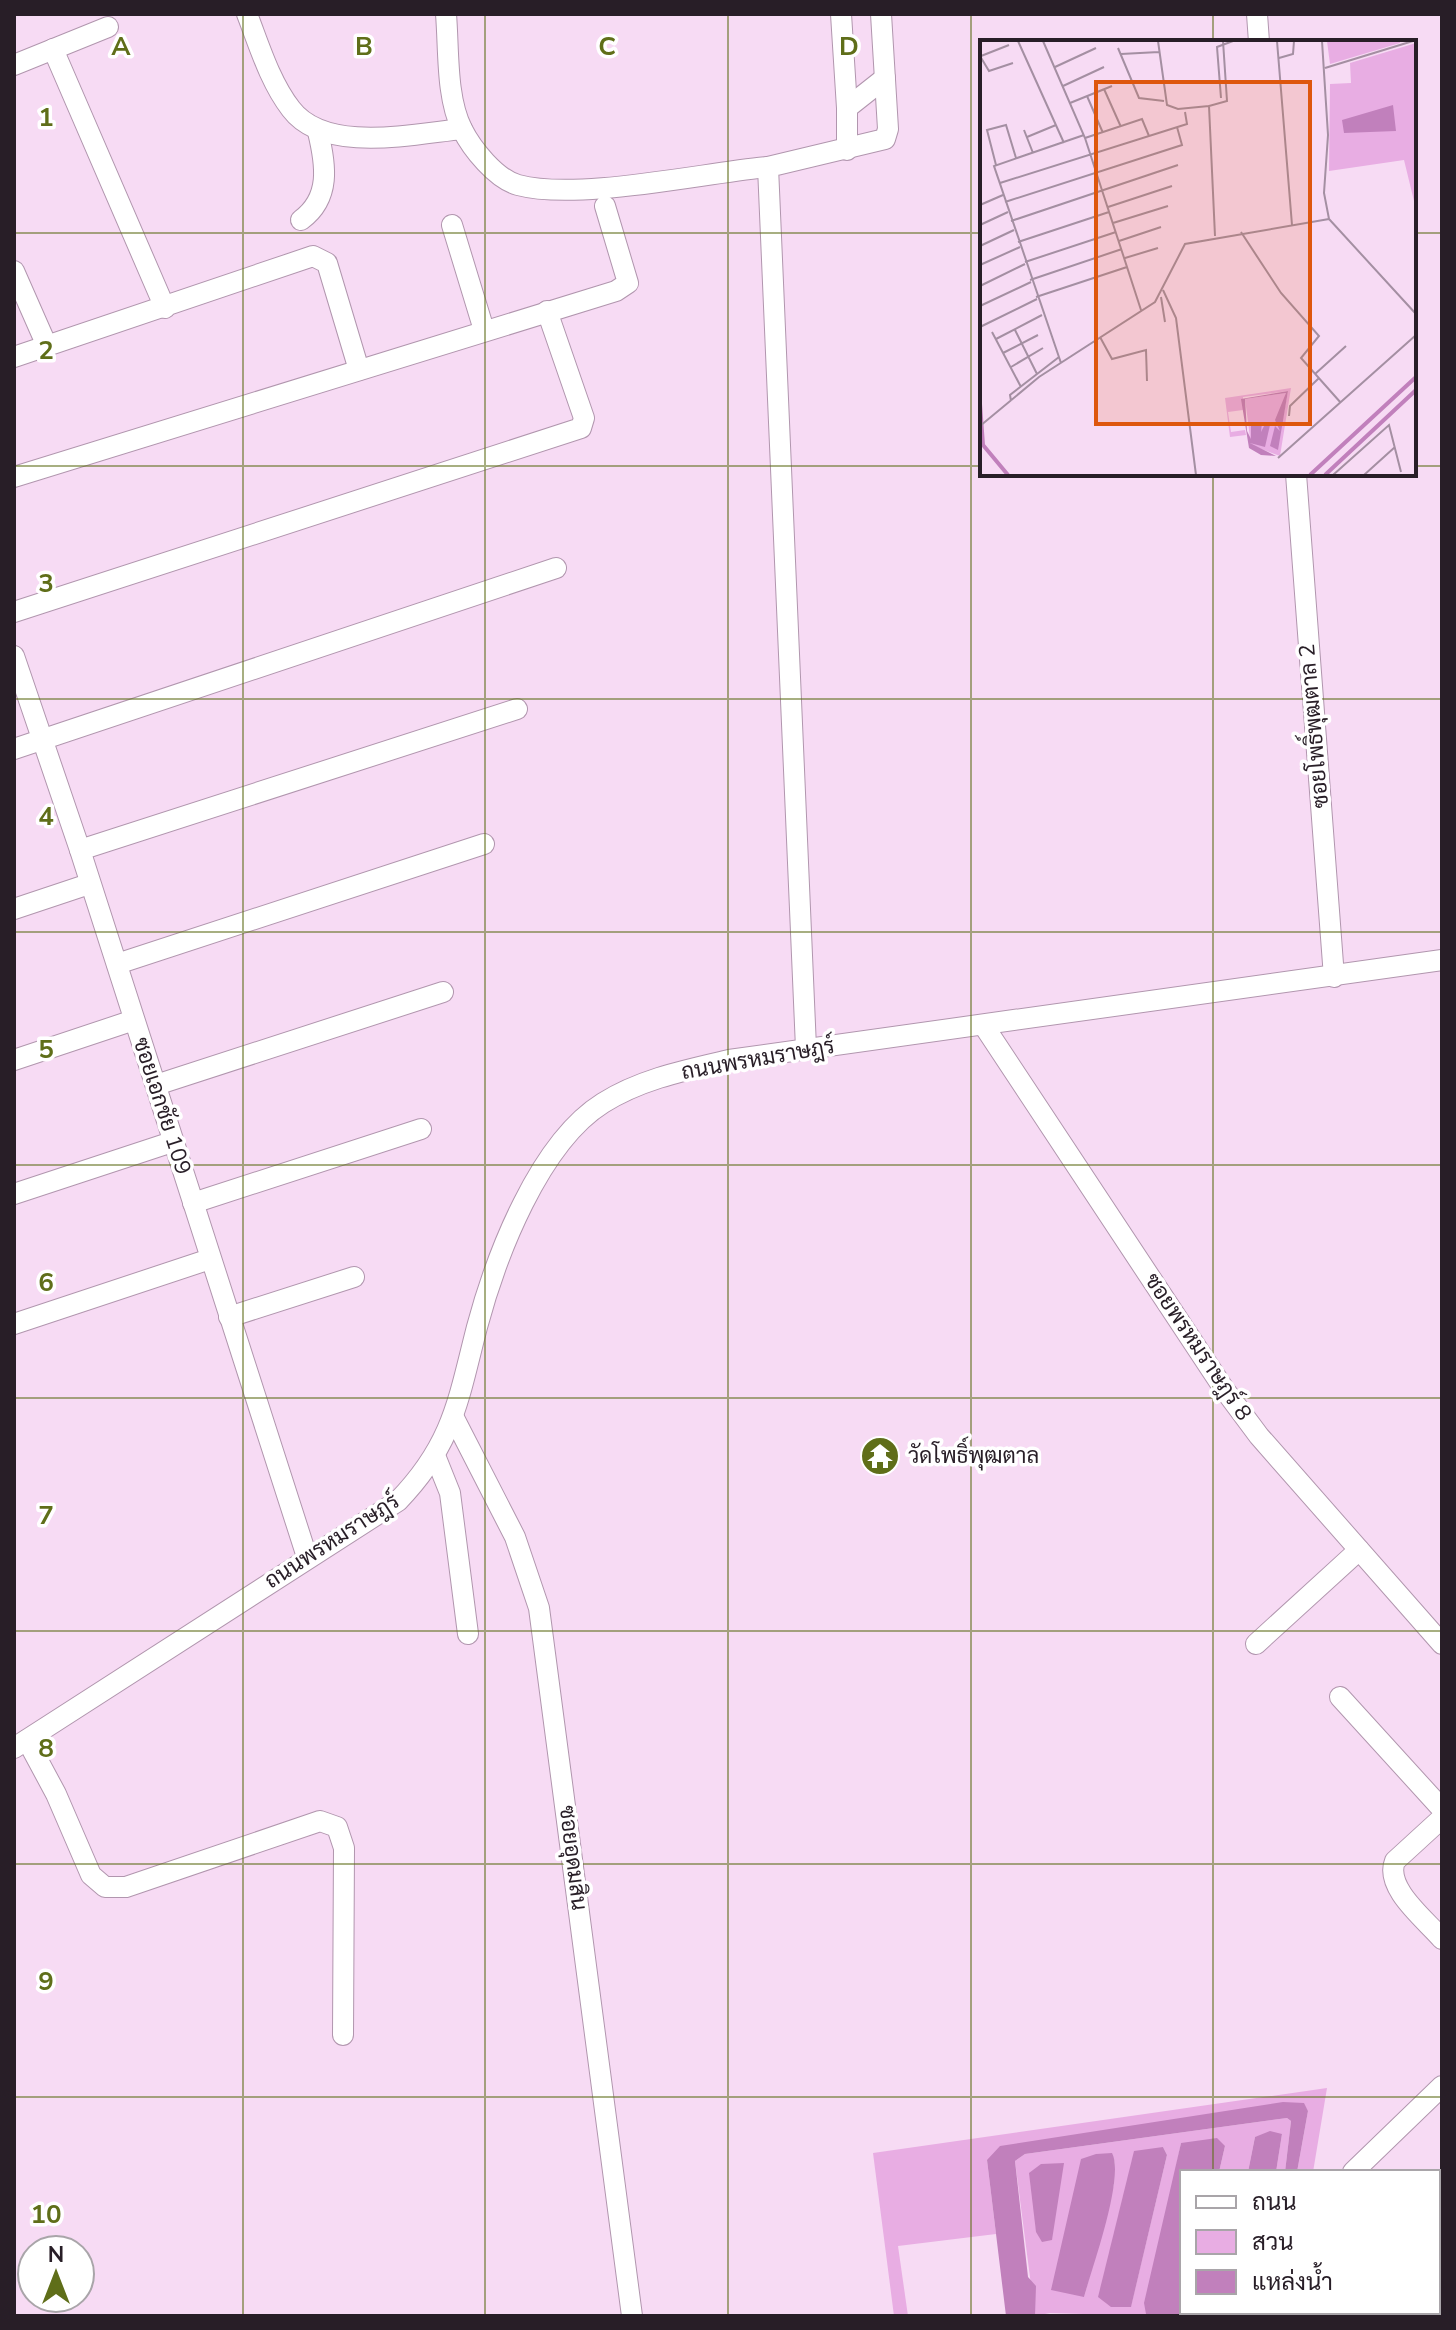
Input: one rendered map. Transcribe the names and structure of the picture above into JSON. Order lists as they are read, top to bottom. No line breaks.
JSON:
{"streets":{"street":["ซอยโพธิ์พุฒตาล 2","ถนนพรหมราษฎร์","ซอยเอกชัย 109","ซอยพรหมราษฎร์ 8","ซอยอุดมสิน"]},"crossings":[["ซอยโพธิ์พุฒตาล 2","ถนนพรหมราษฎร์"],["ถนนพรหมราษฎร์","ซอยเอกชัย 109"],["ถนนพรหมราษฎร์","ซอยพรหมราษฎร์ 8"],["ถนนพรหมราษฎร์","ซอยอุดมสิน"]],"places":{"temple":["วัดโพธิ์พุฒตาล"]},"legend":["ถนน","สวน","แหล่งน้ำ"],"north":"top","grid":{"columns":["A","B","C","D"],"rows":["1","2","3","4","5","6","7","8","9","10"]}}
